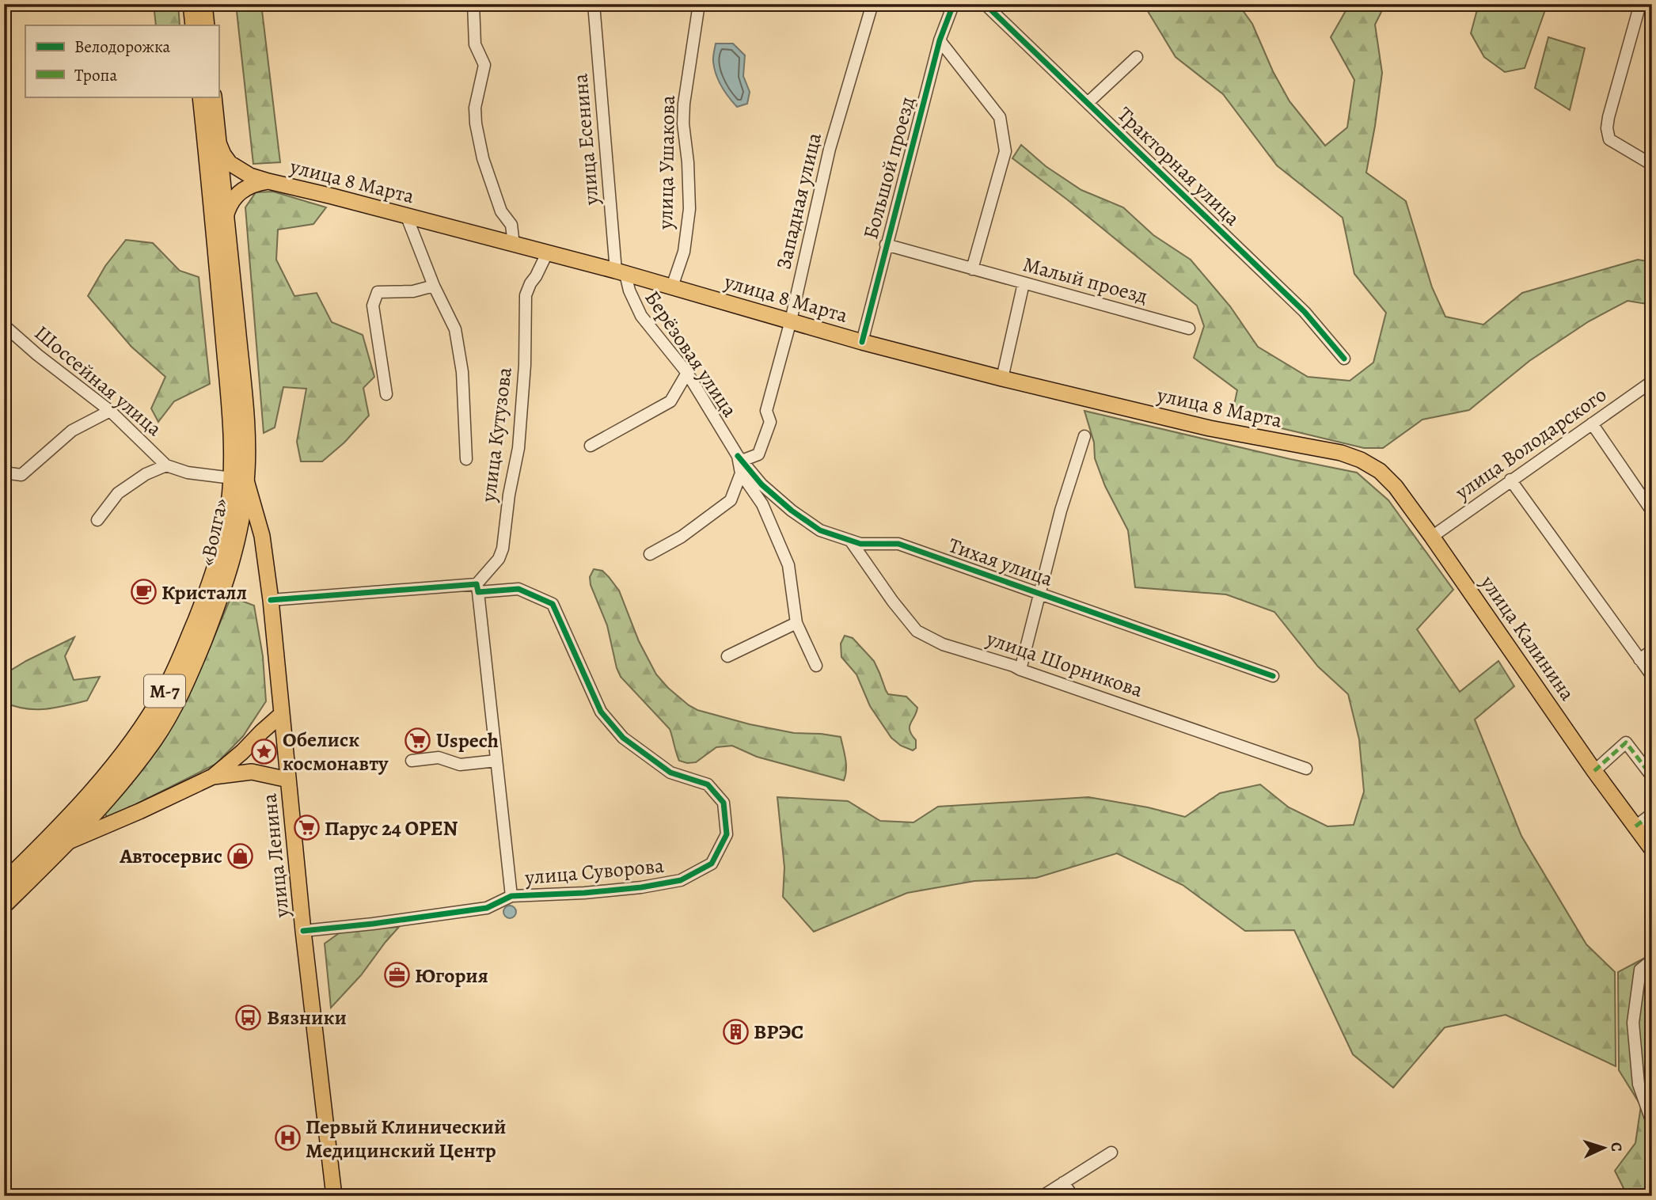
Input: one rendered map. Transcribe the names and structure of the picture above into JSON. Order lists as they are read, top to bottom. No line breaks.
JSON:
{"streets":{"highway":["«Волга»","М-7"],"main road":["улица 8 Марта","улица Калинина","улица Ленина"],"street":["улица Есенина","улица Ушакова","Тракторная улица","Большой проезд","Западная улица","Малый проезд","Берёзовая улица","Шоссейная улица","улица Кутузова","улица Володарского","Тихая улица","улица Шорникова","улица Суворова"]},"crossings":[["улица Есенина","улица 8 Марта"],["улица Есенина","Берёзовая улица"],["улица Ушакова","улица 8 Марта"],["Большой проезд","улица 8 Марта"],["Большой проезд","Малый проезд"],["улица 8 Марта","Западная улица"],["улица 8 Марта","Берёзовая улица"],["улица 8 Марта","улица Кутузова"],["улица 8 Марта","«Волга»"],["улица 8 Марта","улица Калинина"],["Западная улица","Берёзовая улица"],["Западная улица","Тихая улица"],["Берёзовая улица","Тихая улица"],["Шоссейная улица","«Волга»"],["Шоссейная улица","улица Ленина"],["улица Кутузова","улица Суворова"],["улица Володарского","улица Калинина"],["«Волга»","улица Ленина"],["Тихая улица","улица Шорникова"],["улица Ленина","улица Суворова"]],"places":{"cafe":["Кристалл"],"supermarket":["Uspech","Парус 24 OPEN"],"place":["Обелиск космонавту"],"shop":["Автосервис"],"office":["Югория"],"bus stop":["Вязники"],"building":["ВРЭС"],"hospital":["Первый Клинический Медицинский Центр"]},"legend":["Велодорожка","Тропа"],"north":"right"}
